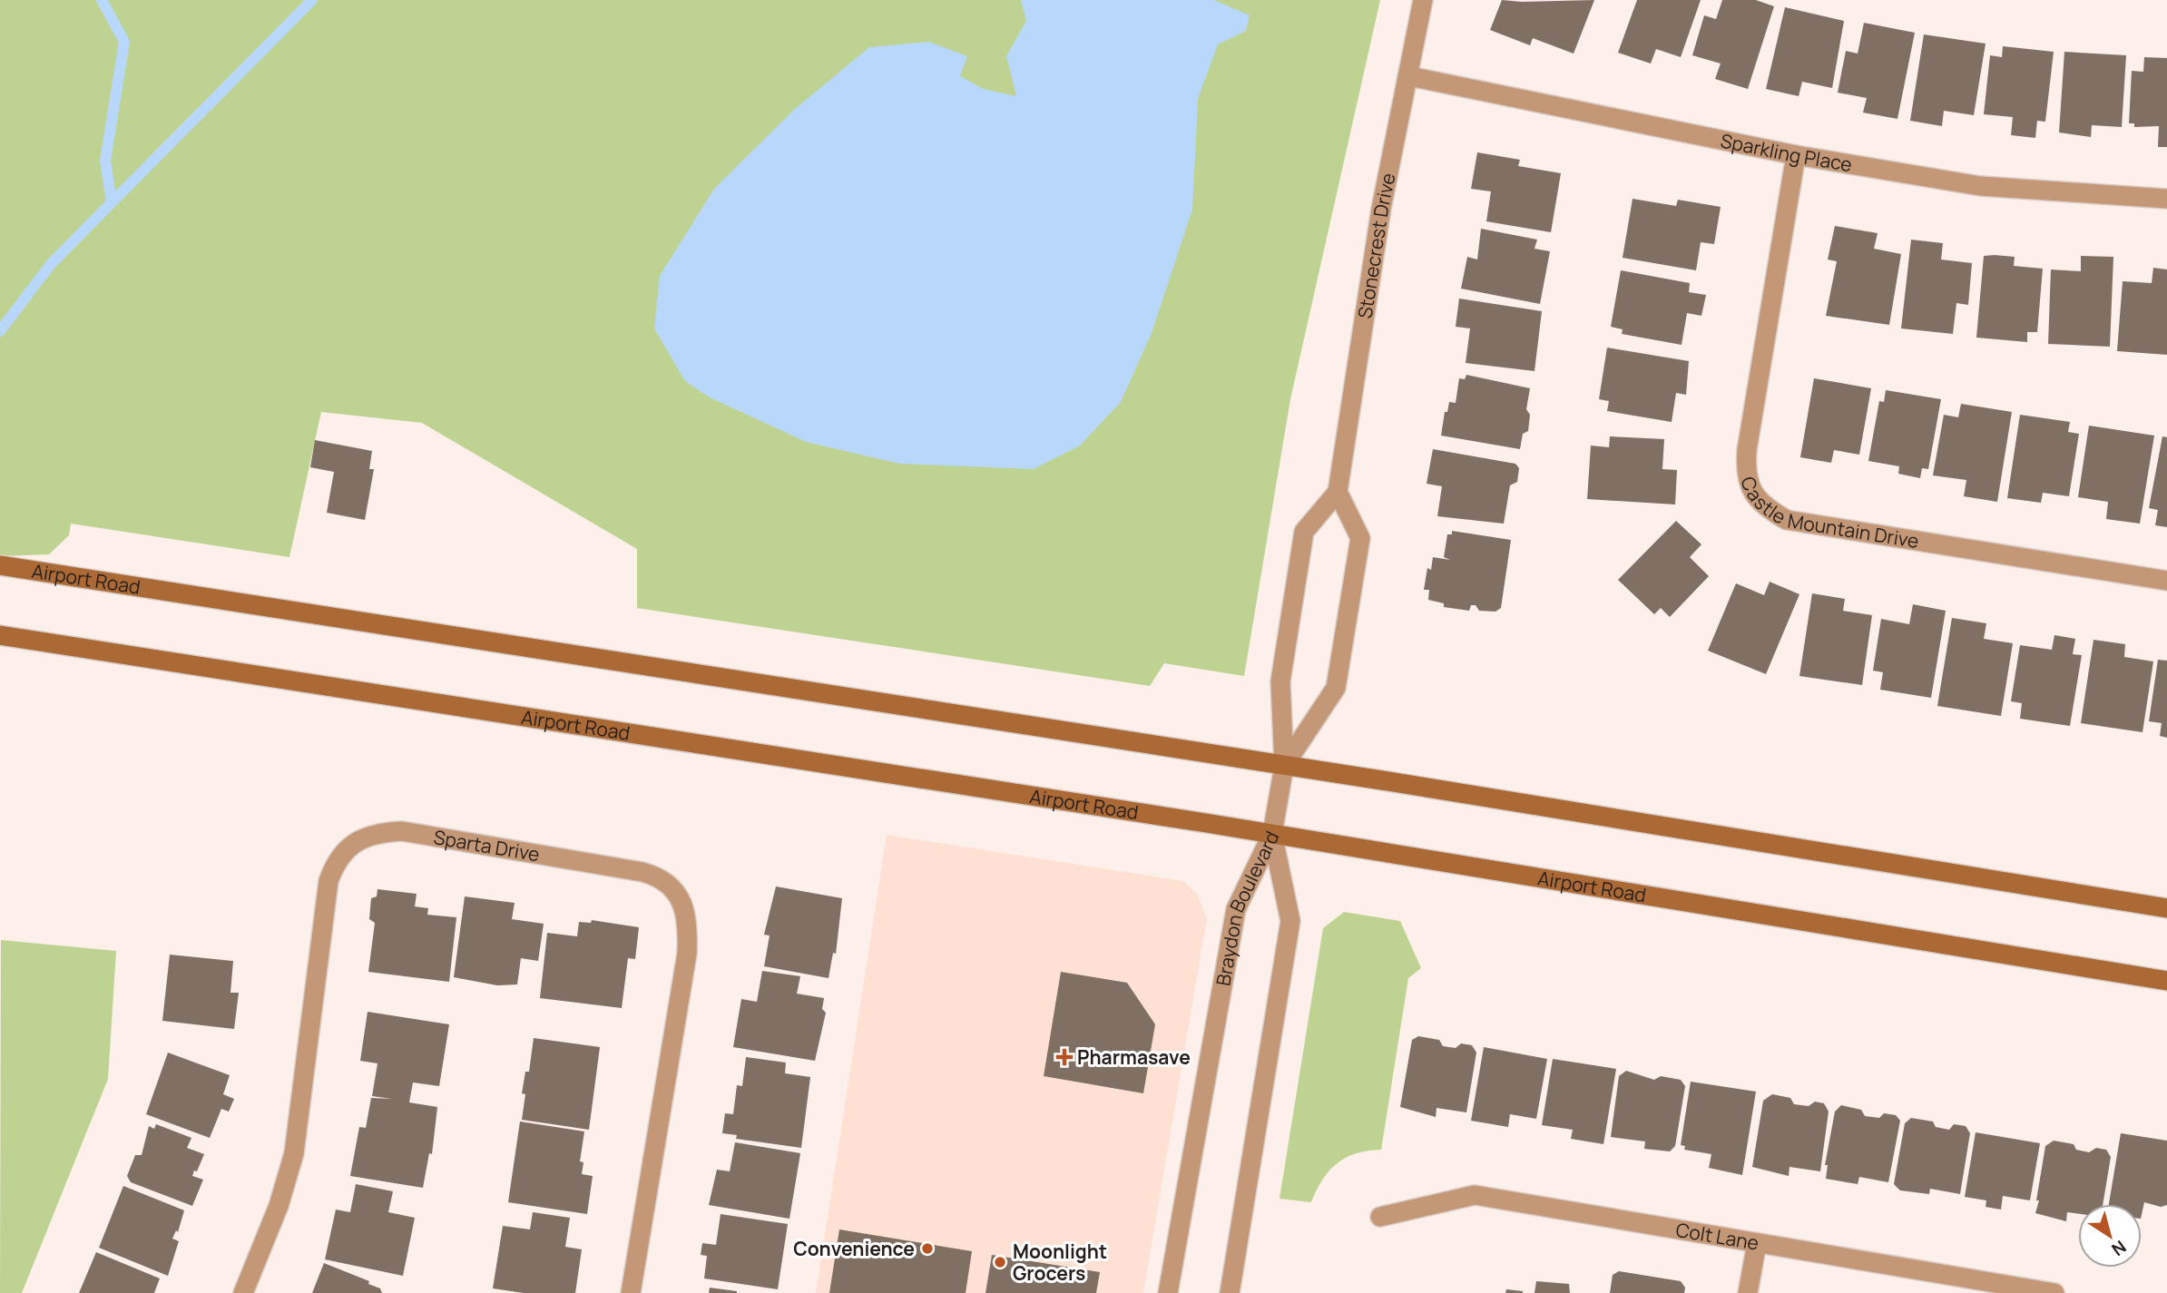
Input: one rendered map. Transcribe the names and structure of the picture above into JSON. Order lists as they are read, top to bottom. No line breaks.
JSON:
{"streets":{"main road":["Airport Road"],"street":["Sparkling Place","Stonecrest Drive","Castle Mountain Drive","Sparta Drive","Braydon Boulevard","Colt Lane"]},"crossings":[["Sparkling Place","Stonecrest Drive"],["Sparkling Place","Castle Mountain Drive"],["Airport Road","Braydon Boulevard"]],"places":{"health":["Pharmasave"],"other":["Convenience","Moonlight Grocers"]},"north":"bottom right"}
